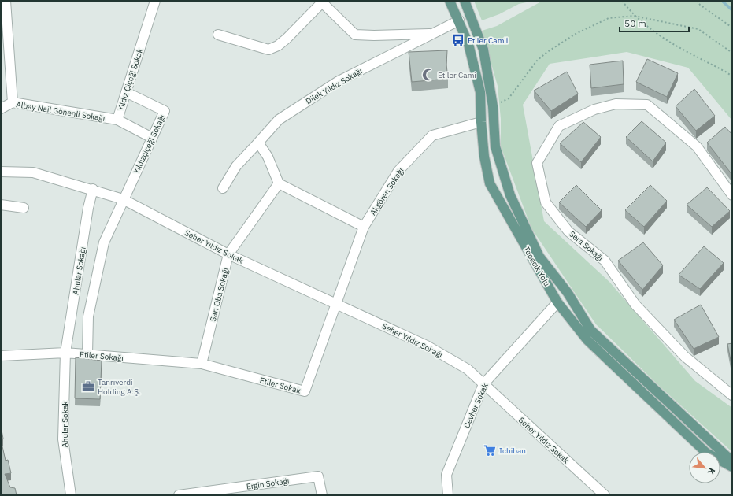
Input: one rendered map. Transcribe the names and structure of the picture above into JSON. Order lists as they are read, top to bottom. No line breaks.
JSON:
{"streets":{"main road":["Tepecik Yolu"],"street":["Yıldız Çiçeği Sokak","Dilek Yıldız Sokağı","Albay Nail Gönenli Sokağı","Yıldızçiçeği Sokağı","Akgören Sokağı","Sera Sokağı","Seher Yıldız Sokak","Ahular Sokağı","Sarı Oba Sokağı","Seher Yıldız Sokağı","Etiler Sokağı","Etiler Sokak","Cevher Sokak","Ahular Sokak","Ergin Sokağı"]},"crossings":[["Yıldız Çiçeği Sokak","Albay Nail Gönenli Sokağı"],["Yıldız Çiçeği Sokak","Yıldızçiçeği Sokağı"],["Dilek Yıldız Sokağı","Tepecik Yolu"],["Yıldızçiçeği Sokağı","Seher Yıldız Sokak"],["Akgören Sokağı","Seher Yıldız Sokak"],["Akgören Sokağı","Tepecik Yolu"],["Akgören Sokağı","Seher Yıldız Sokağı"],["Akgören Sokağı","Etiler Sokak"],["Seher Yıldız Sokak","Ahular Sokağı"],["Seher Yıldız Sokak","Sarı Oba Sokağı"],["Seher Yıldız Sokak","Seher Yıldız Sokağı"],["Seher Yıldız Sokak","Etiler Sokak"],["Seher Yıldız Sokak","Cevher Sokak"],["Tepecik Yolu","Cevher Sokak"],["Ahular Sokağı","Etiler Sokağı"],["Ahular Sokağı","Ahular Sokak"],["Sarı Oba Sokağı","Etiler Sokağı"],["Sarı Oba Sokağı","Etiler Sokak"],["Seher Yıldız Sokağı","Etiler Sokak"],["Seher Yıldız Sokağı","Cevher Sokak"],["Etiler Sokağı","Etiler Sokak"],["Etiler Sokağı","Ahular Sokak"]],"places":{"bus stop":["Etiler Camii"],"mosque":["Etiler Cami"],"office":["Tanrıverdi Holding A.Ş."],"supermarket":["Ichiban"]},"scale_bar":"50 m","north":"bottom right"}
